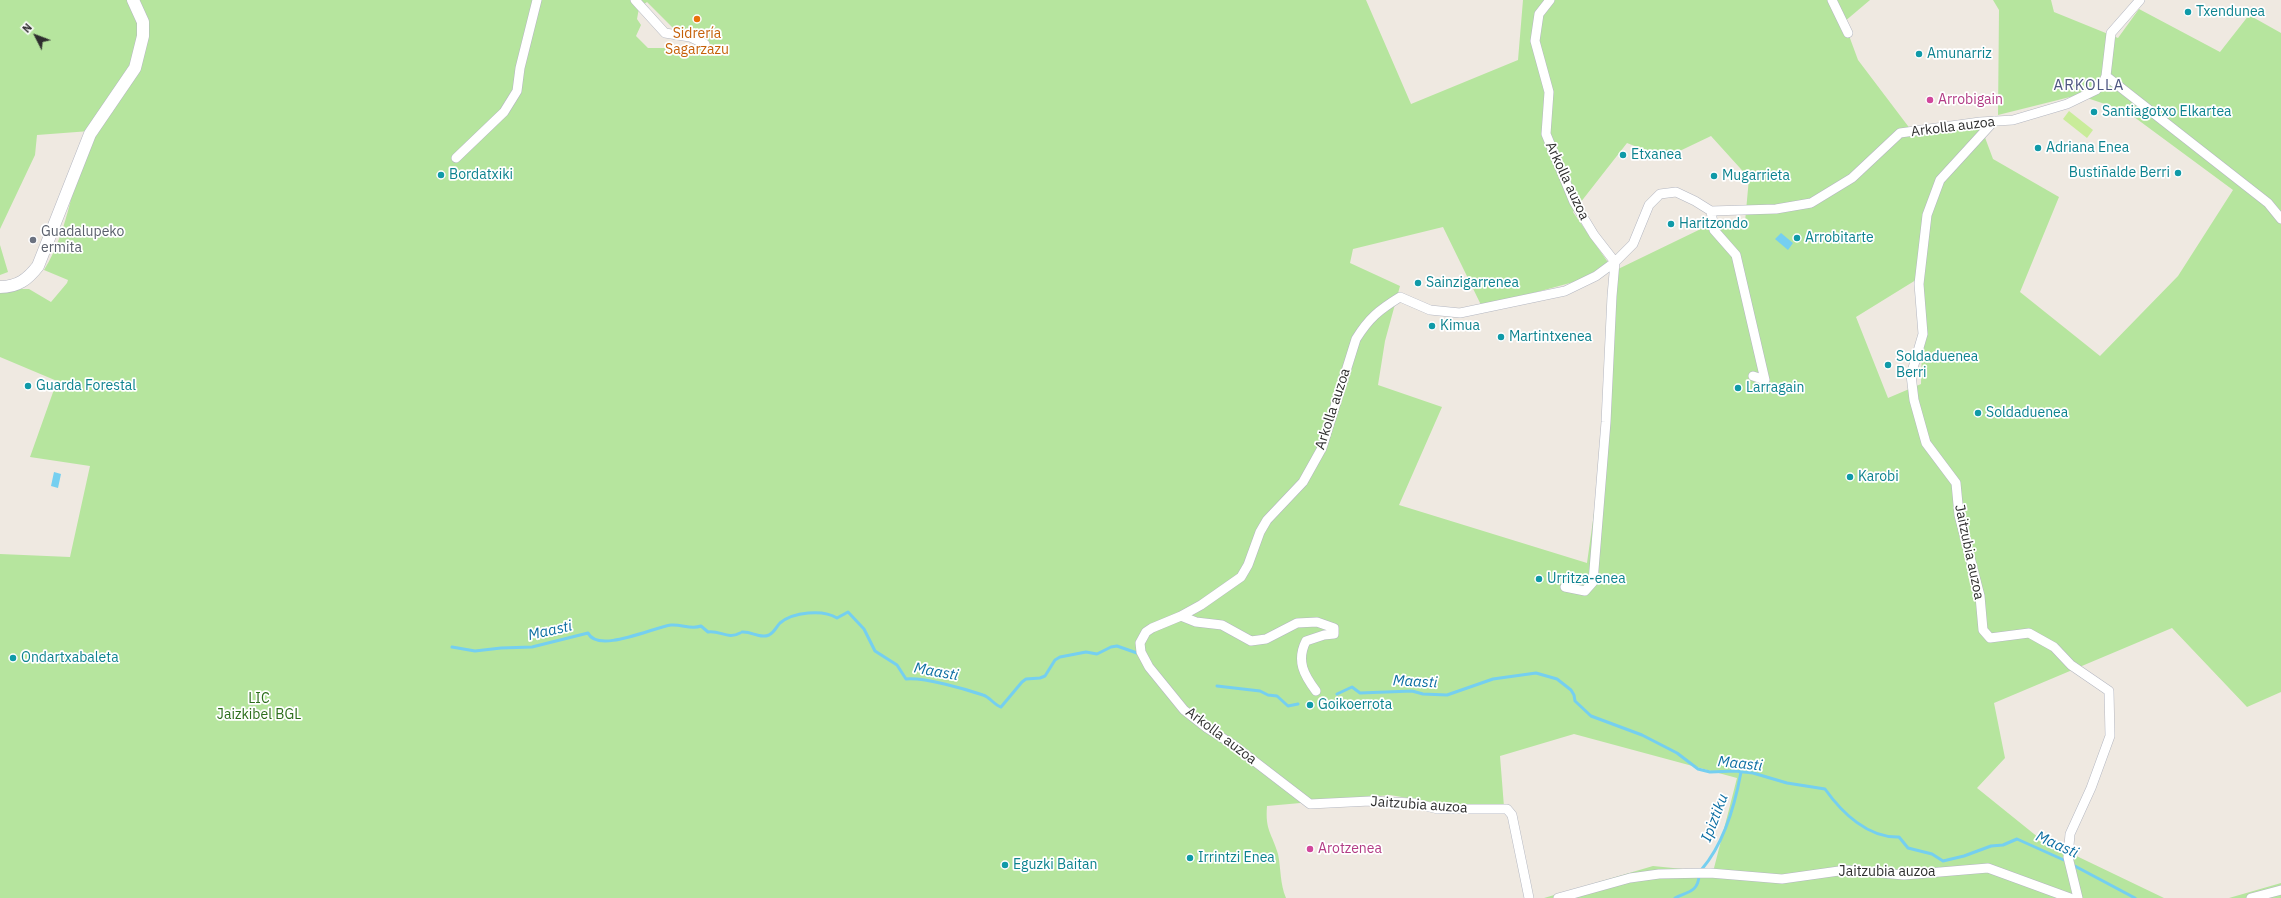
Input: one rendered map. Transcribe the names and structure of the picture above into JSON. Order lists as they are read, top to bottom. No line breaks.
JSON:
{"streets":{"street":["Arkolla auzoa","Jaitzubia auzoa"]},"crossings":[["Arkolla auzoa","Jaitzubia auzoa"]],"districts":["ARKOLLA"],"water":["Maasti","Ipiztiku"],"parks":["LIC Jaizkibel BGL"],"places":["Txendunea","Sidrería Sagarzazu","Amunarriz","Arrobigain","Santiagotxo Elkartea","Adriana Enea","Etxanea","Bustiñalde Berri","Bordatxiki","Mugarrieta","Haritzondo","Arrobitarte","Guadalupeko ermita","Sainzigarrenea","Kimua","Martintxenea","Soldaduenea Berri","Guarda Forestal","Larragain","Soldaduenea","Karobi","Urritza-enea","Ondartxabaleta","Goikoerrota","Arotzenea","Irrintzi Enea","Eguzki Baitan"],"north":"top left"}
